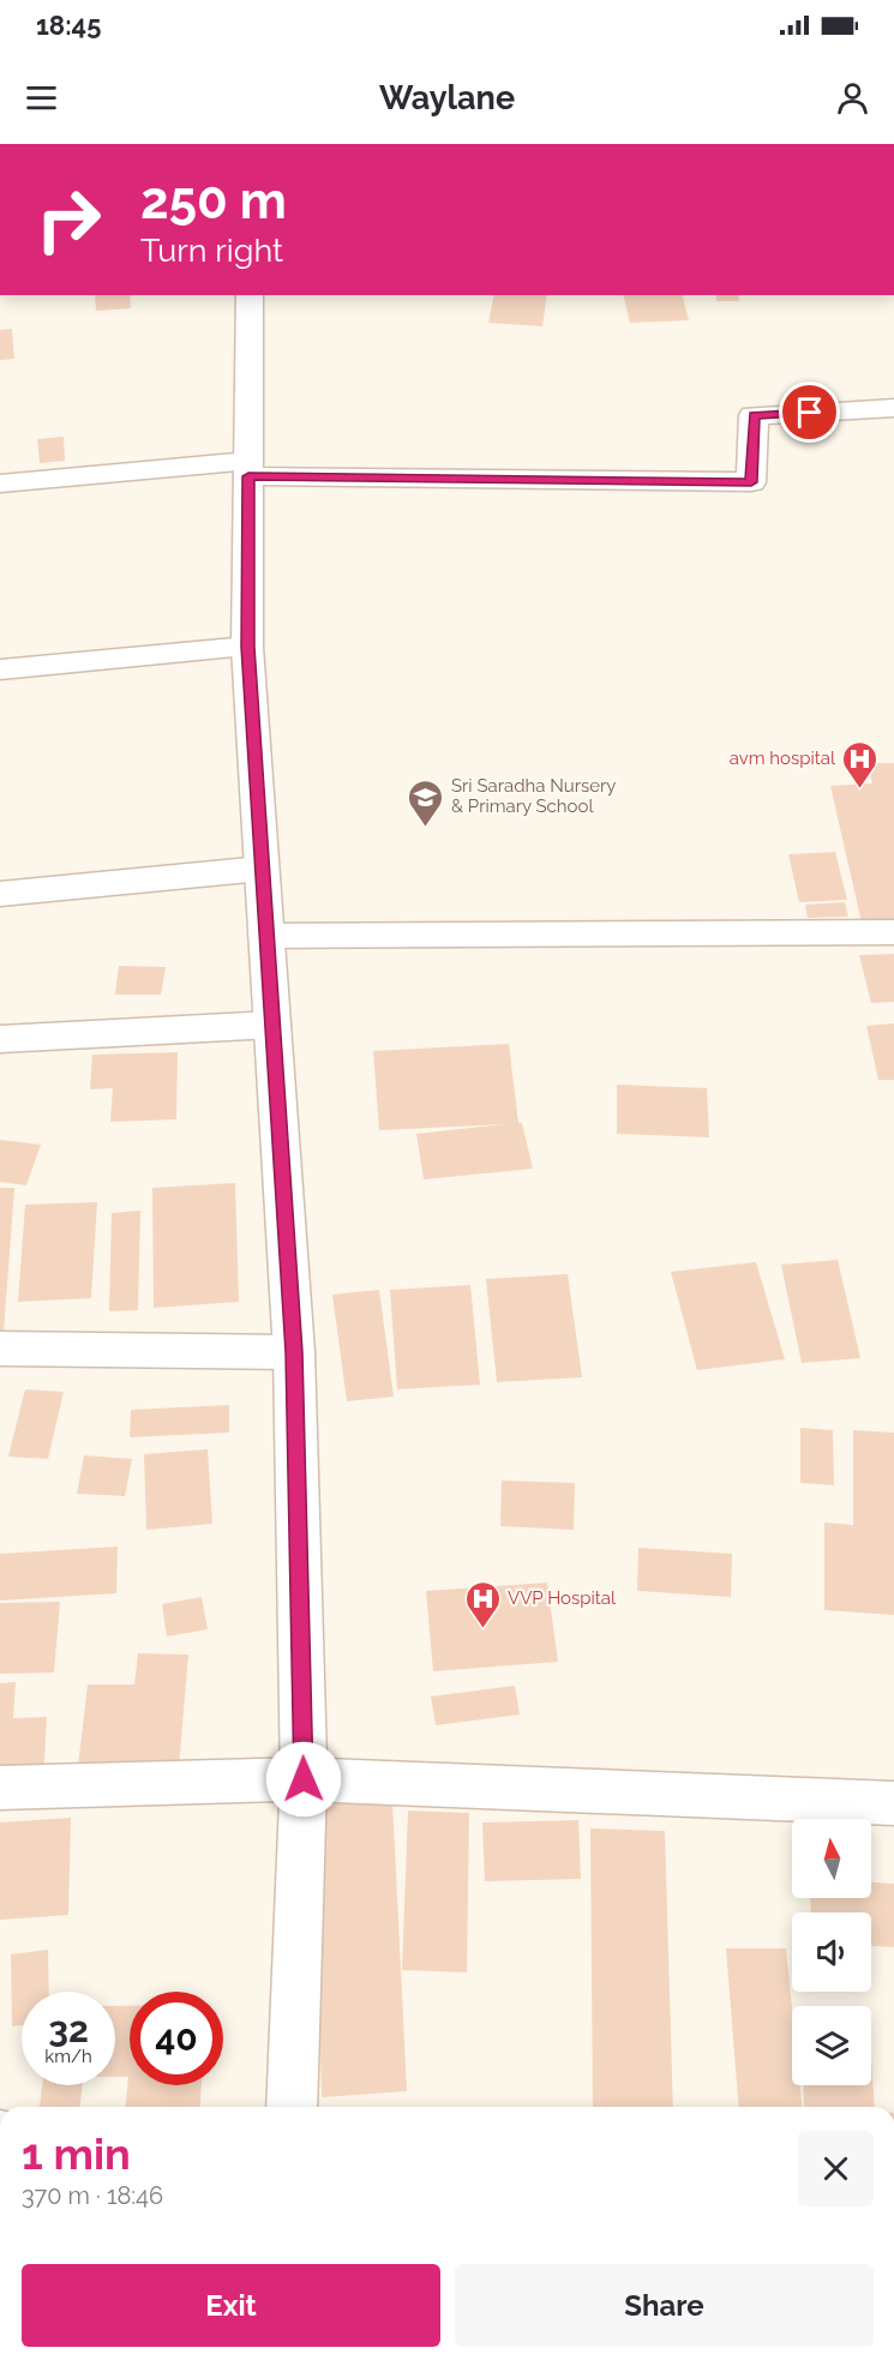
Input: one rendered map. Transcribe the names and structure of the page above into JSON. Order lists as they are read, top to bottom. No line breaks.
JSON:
{"places":{"hospital":["avm hospital","VVP Hospital"],"school or university":["Sri Saradha Nursery & Primary School"]},"north":"top","page":{"status":"18:45","header":"Waylane","turn":["250 m","Turn right"],"speed":"32 km/h","limit":"40","heading":["1 min","370 m · 18:46"],"buttons":["Exit","Share"]}}
